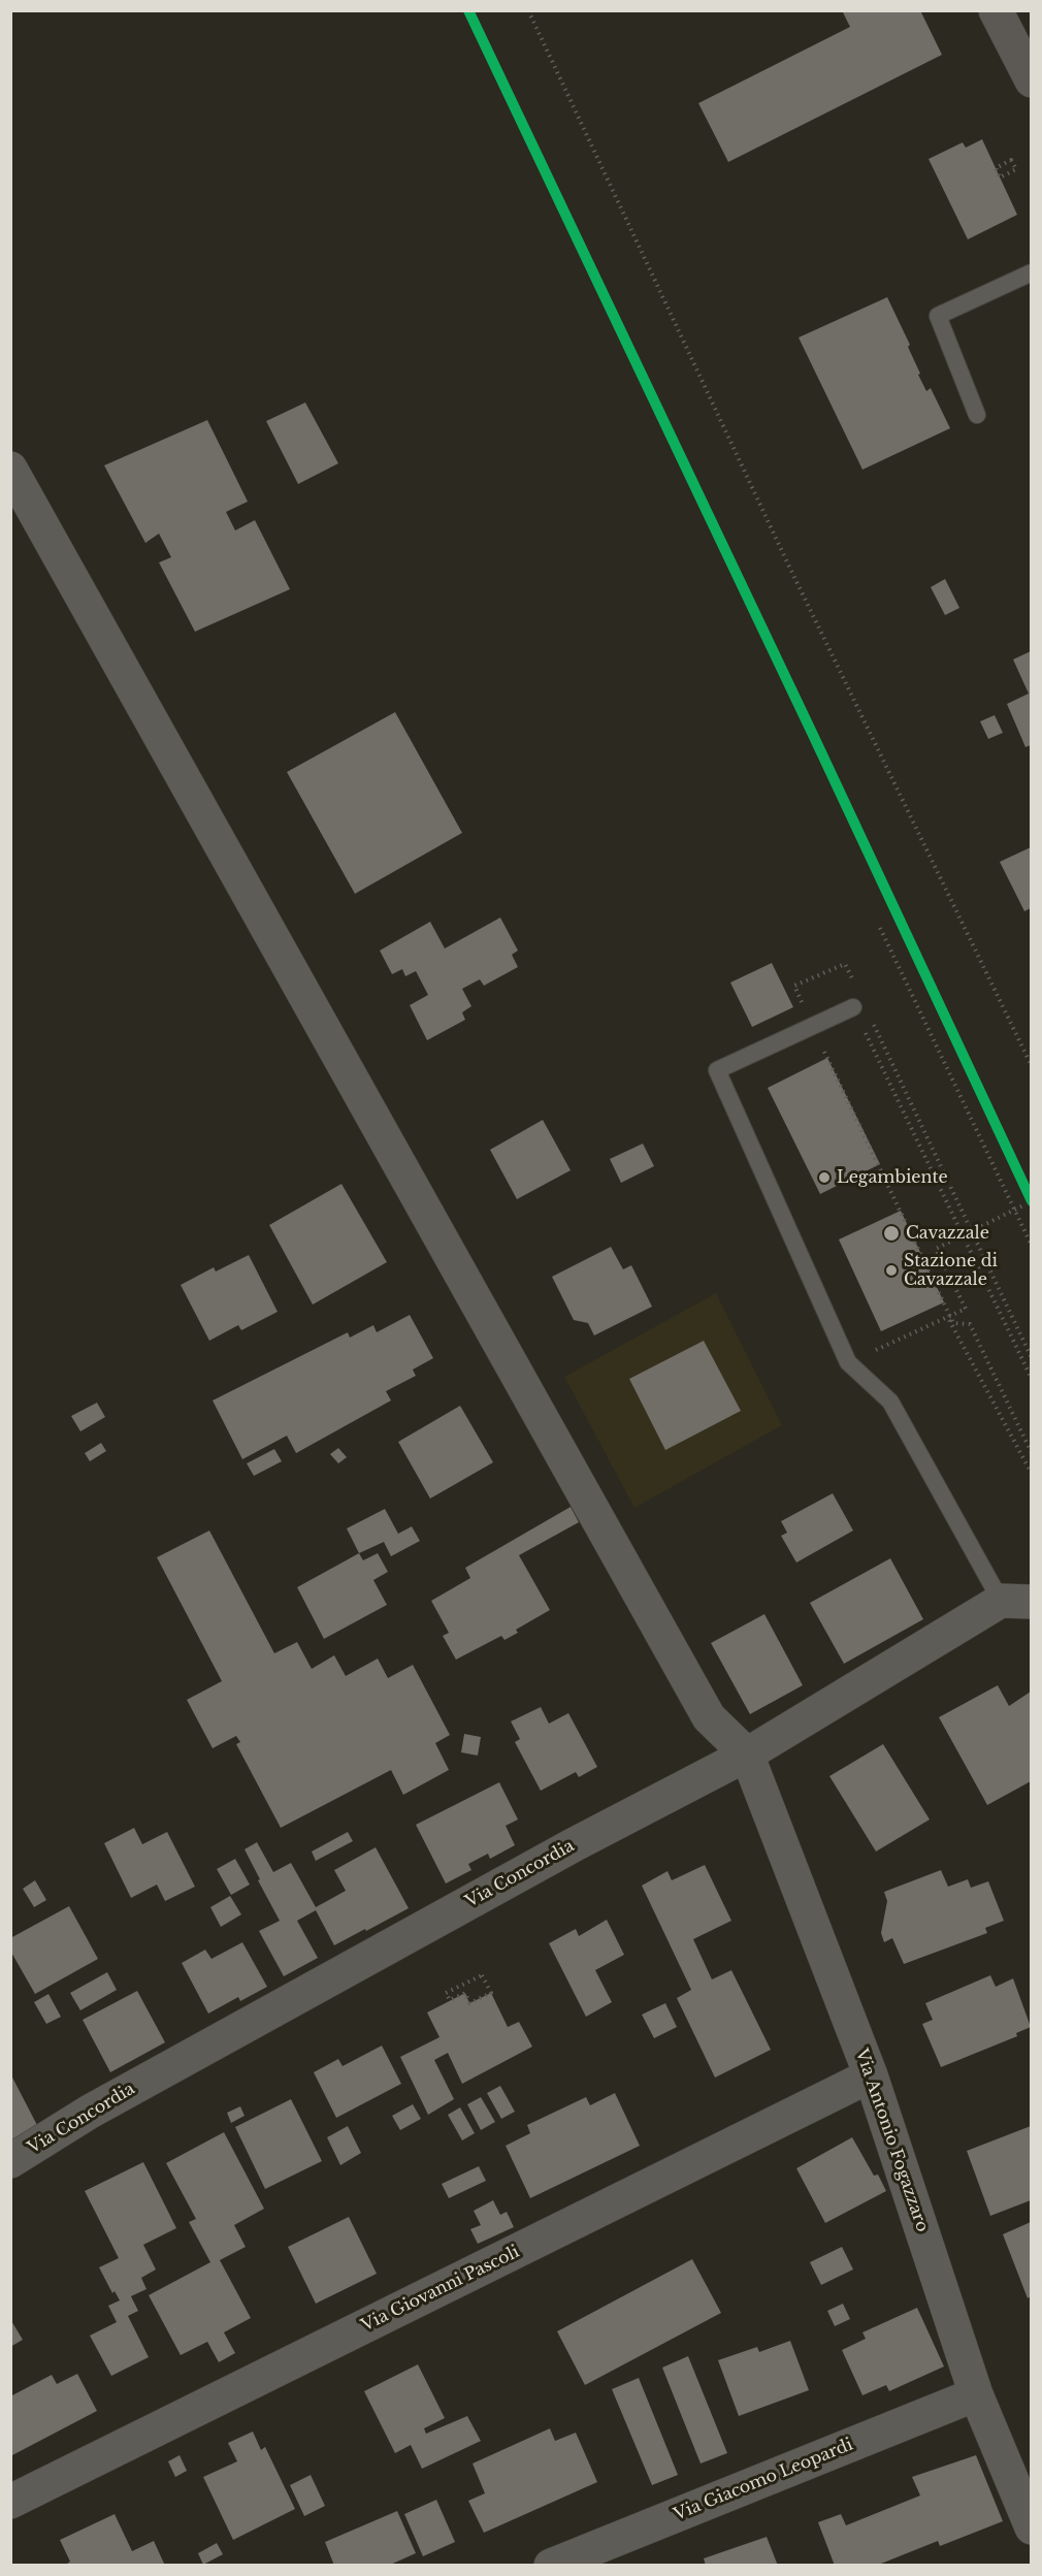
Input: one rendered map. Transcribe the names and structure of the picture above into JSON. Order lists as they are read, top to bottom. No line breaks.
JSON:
{"streets":{"street":["Via Concordia","Via Antonio Fogazzaro","Via Giovanni Pascoli","Via Giacomo Leopardi"]},"crossings":[["Via Concordia","Via Antonio Fogazzaro"],["Via Antonio Fogazzaro","Via Giovanni Pascoli"],["Via Antonio Fogazzaro","Via Giacomo Leopardi"]],"places":["Legambiente","Cavazzale","Stazione di Cavazzale"]}
